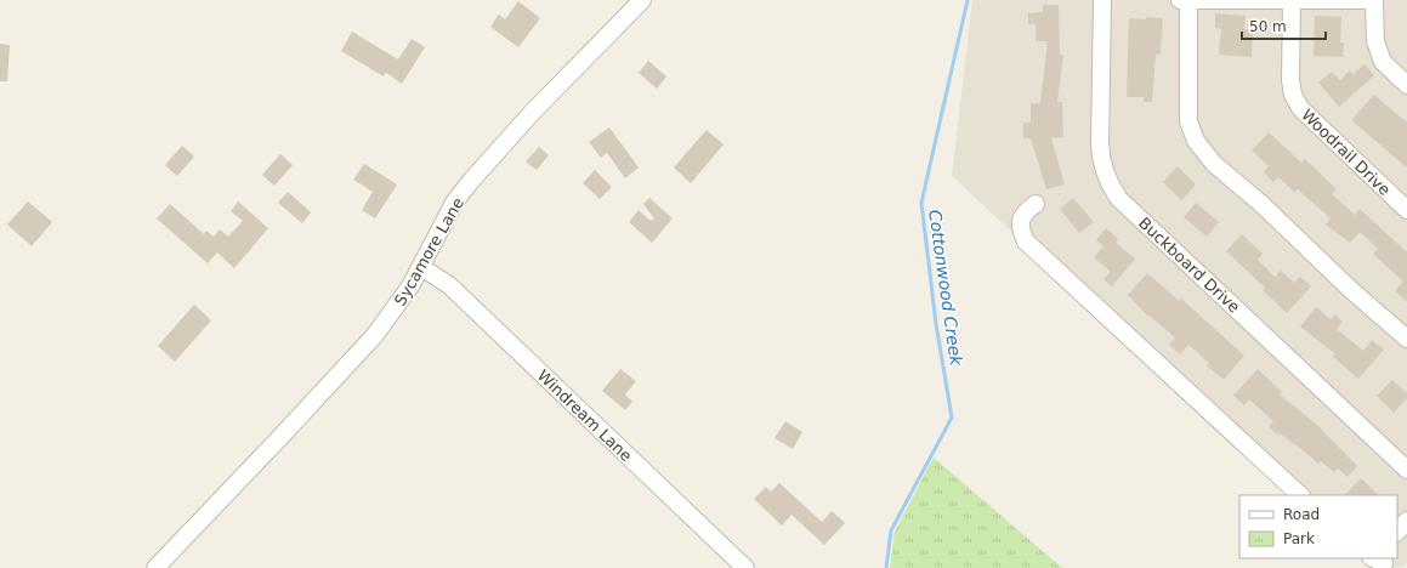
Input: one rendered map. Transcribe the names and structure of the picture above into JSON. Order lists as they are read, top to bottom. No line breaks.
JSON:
{"streets":{"street":["Woodrail Drive","Sycamore Lane","Buckboard Drive","Windream Lane"]},"crossings":[["Sycamore Lane","Windream Lane"]],"water":["Cottonwood Creek"],"legend":["Road","Park"],"scale_bar":"50 m"}
